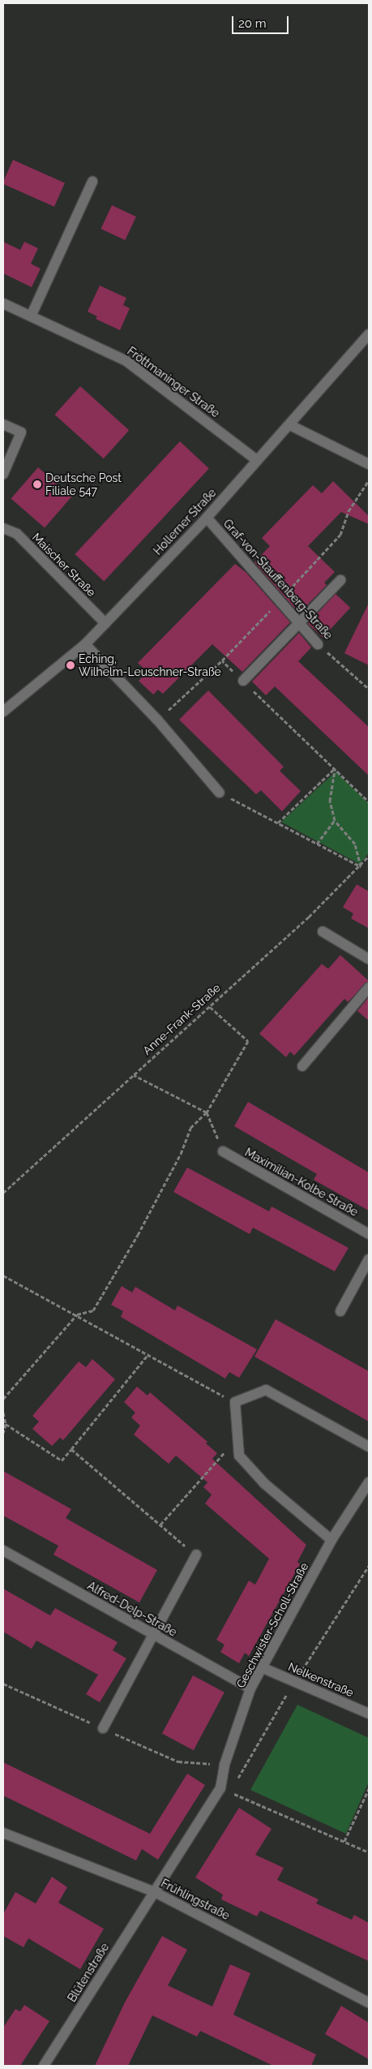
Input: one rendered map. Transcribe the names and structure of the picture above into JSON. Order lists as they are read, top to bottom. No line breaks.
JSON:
{"streets":{"street":["Fröttmaninger Straße","Hollerner Straße","Maischer Straße","Graf-von-Stauffenberg-Straße","Maximilian-Kolbe Straße","Alfred-Delp-Straße","Geschwister-Scholl-Straße","Nelkenstraße","Frühlingstraße","Blütenstraße"],"path":["Anne-Frank-Straße"]},"crossings":[["Fröttmaninger Straße","Hollerner Straße"],["Hollerner Straße","Maischer Straße"],["Hollerner Straße","Graf-von-Stauffenberg-Straße"],["Alfred-Delp-Straße","Geschwister-Scholl-Straße"],["Geschwister-Scholl-Straße","Nelkenstraße"],["Geschwister-Scholl-Straße","Frühlingstraße"],["Geschwister-Scholl-Straße","Blütenstraße"],["Frühlingstraße","Blütenstraße"]],"places":["Deutsche Post Filiale 547","Eching, Wilhelm-Leuschner-Straße"],"scale_bar":"20 m"}
